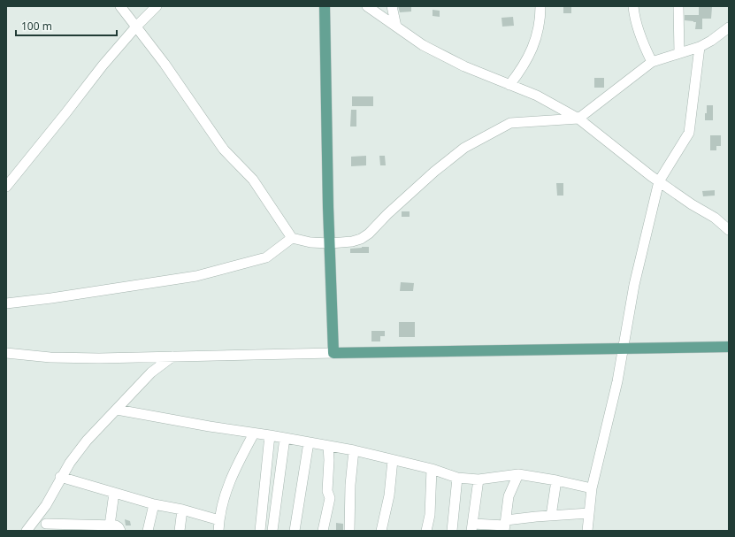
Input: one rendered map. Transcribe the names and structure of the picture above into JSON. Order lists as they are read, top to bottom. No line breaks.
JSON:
{"scale_bar":"100 m"}
